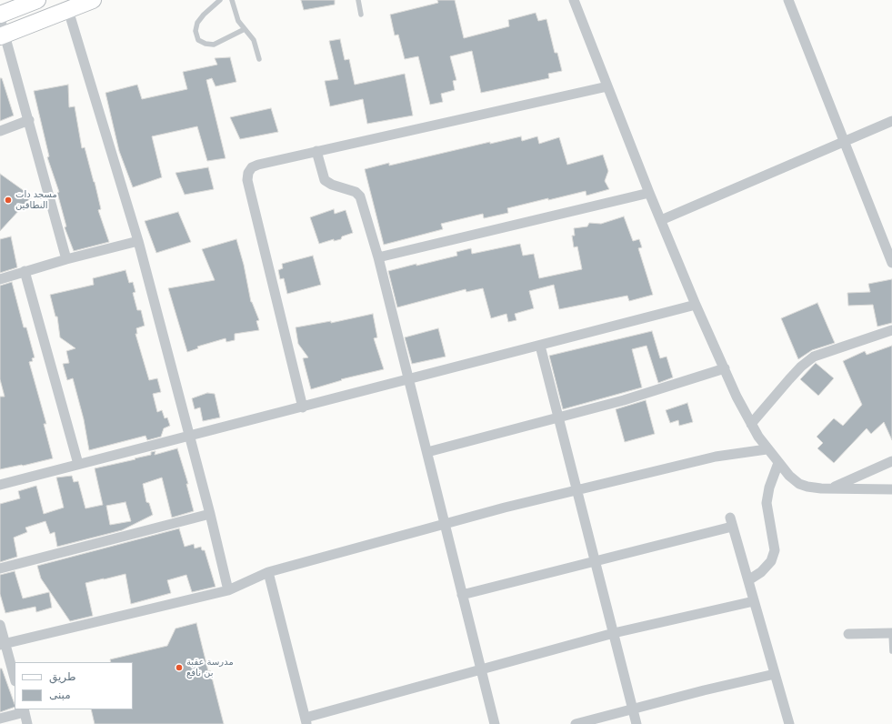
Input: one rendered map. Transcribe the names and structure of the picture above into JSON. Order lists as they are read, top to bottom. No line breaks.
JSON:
{"places":["مسجد دات النطاقين","مدرسة عقبة بن نافع"],"legend":["طريق","مبنى"]}
